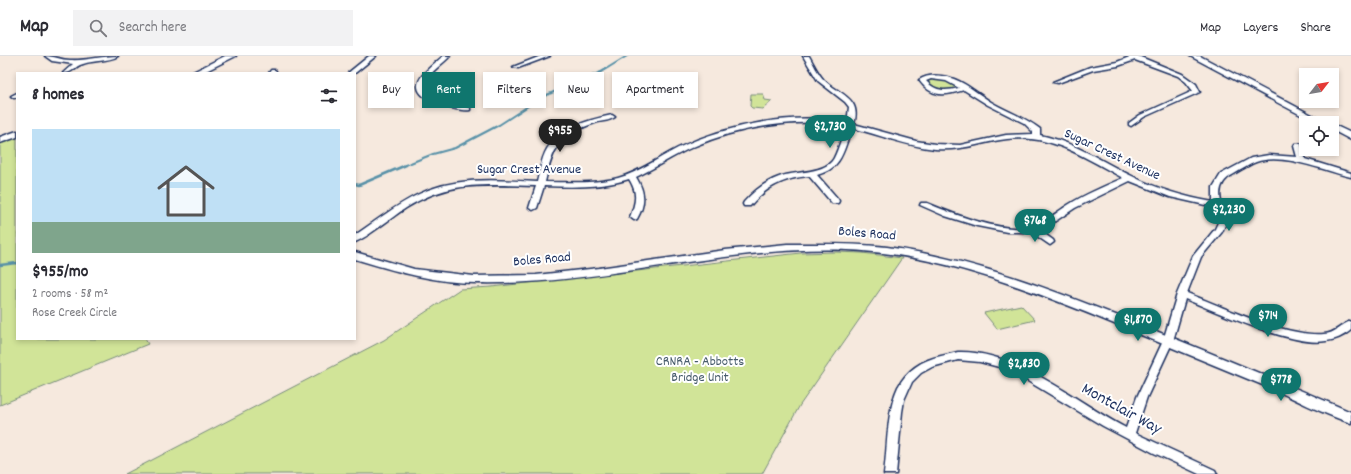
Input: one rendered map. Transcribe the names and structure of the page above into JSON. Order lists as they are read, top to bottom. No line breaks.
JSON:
{"streets":{"street":["Sugar Crest Avenue","Boles Road","Montclair Way"]},"parks":["CRNRA - Abbotts Bridge Unit"],"north":"top right","page":{"header":"Map","search":"Search here","nav":["Map","Layers","Share"],"chip":["Buy","Rent","Filters","New","Apartment"],"heading":"8 homes","price":["$2,730","$955","$2,230","$768","$714","$1,870","$2,830","$778"],"list":[{"name":"$955/mo","note":"2 rooms · 58 m² · Rose Creek Circle"}]}}
